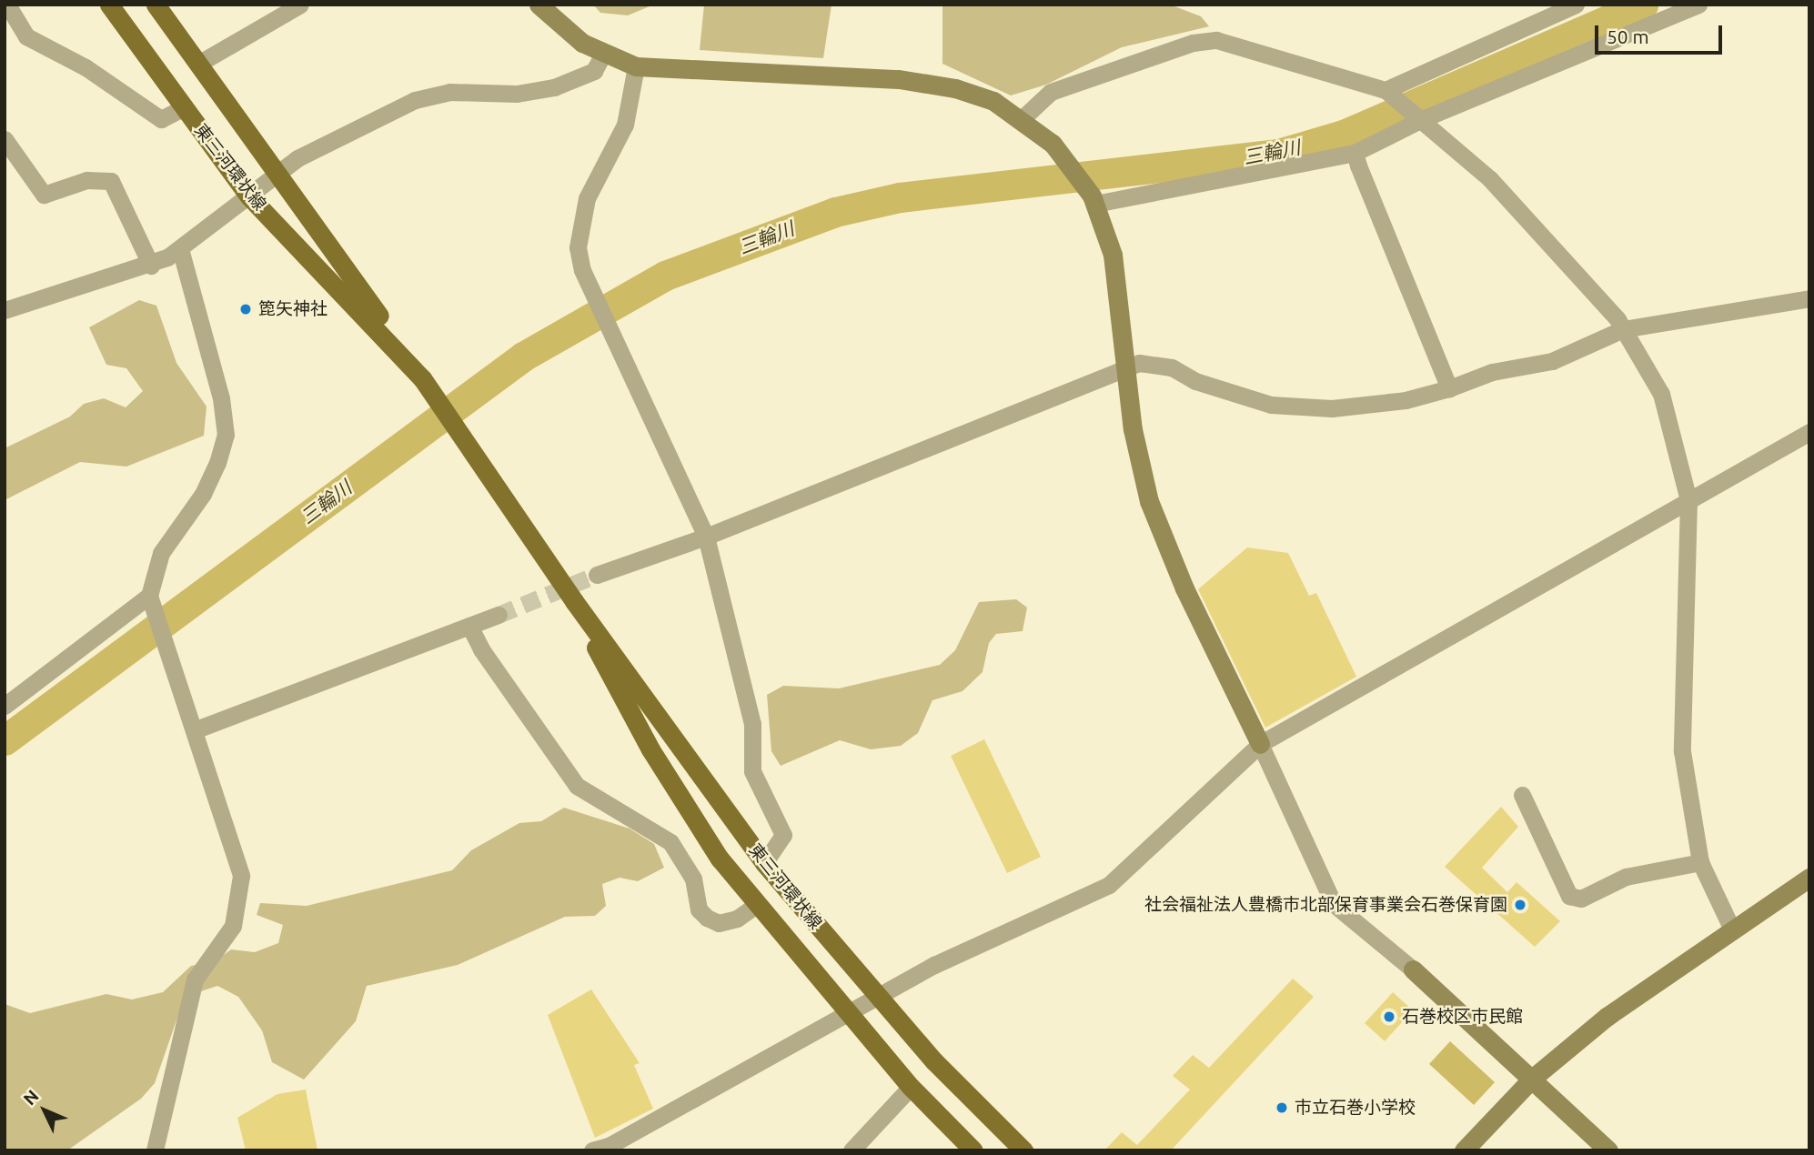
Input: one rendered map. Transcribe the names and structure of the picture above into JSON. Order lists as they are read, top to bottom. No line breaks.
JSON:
{"streets":{"main road":["東三河環状線"]},"water":["三輪川"],"places":["箆矢神社","社会福祉法人豊橋市北部保育事業会石巻保育園","石巻校区市民館","市立石巻小学校"],"scale_bar":"50 m","north":"top left"}
